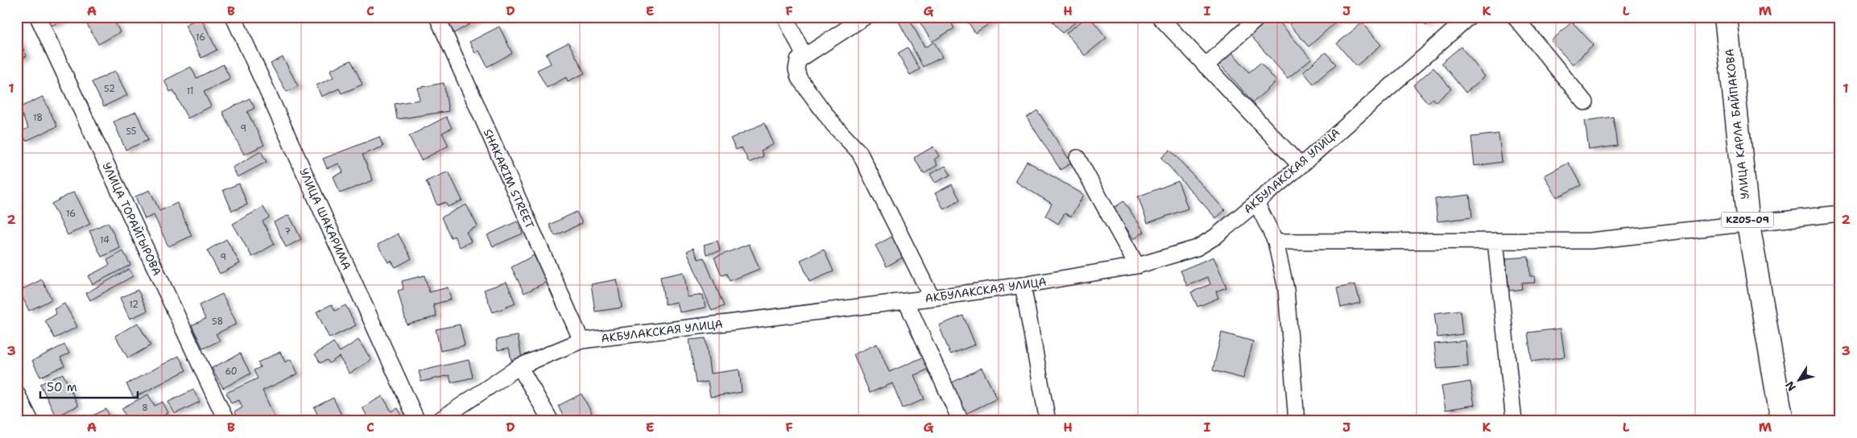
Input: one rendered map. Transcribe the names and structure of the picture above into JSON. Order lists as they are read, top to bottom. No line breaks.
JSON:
{"streets":{"main road":["УЛИЦА КАРЛА БАЙПАКОВА","KZ05-09"],"street":["АКБУЛАКСКАЯ УЛИЦА","SHAKARIM STREET","УЛИЦА ТОРАЙГЫРОВА","УЛИЦА ШАКАРИМА"]},"crossings":[["АКБУЛАКСКАЯ УЛИЦА","SHAKARIM STREET"]],"house_numbers":["16","52","11","18","9","55","16","7","14","9","12","58","60","8"],"scale_bar":"50 m","north":"bottom left","grid":{"columns":["A","B","C","D","E","F","G","H","I","J","K","L","M"],"rows":["1","2","3"]}}
